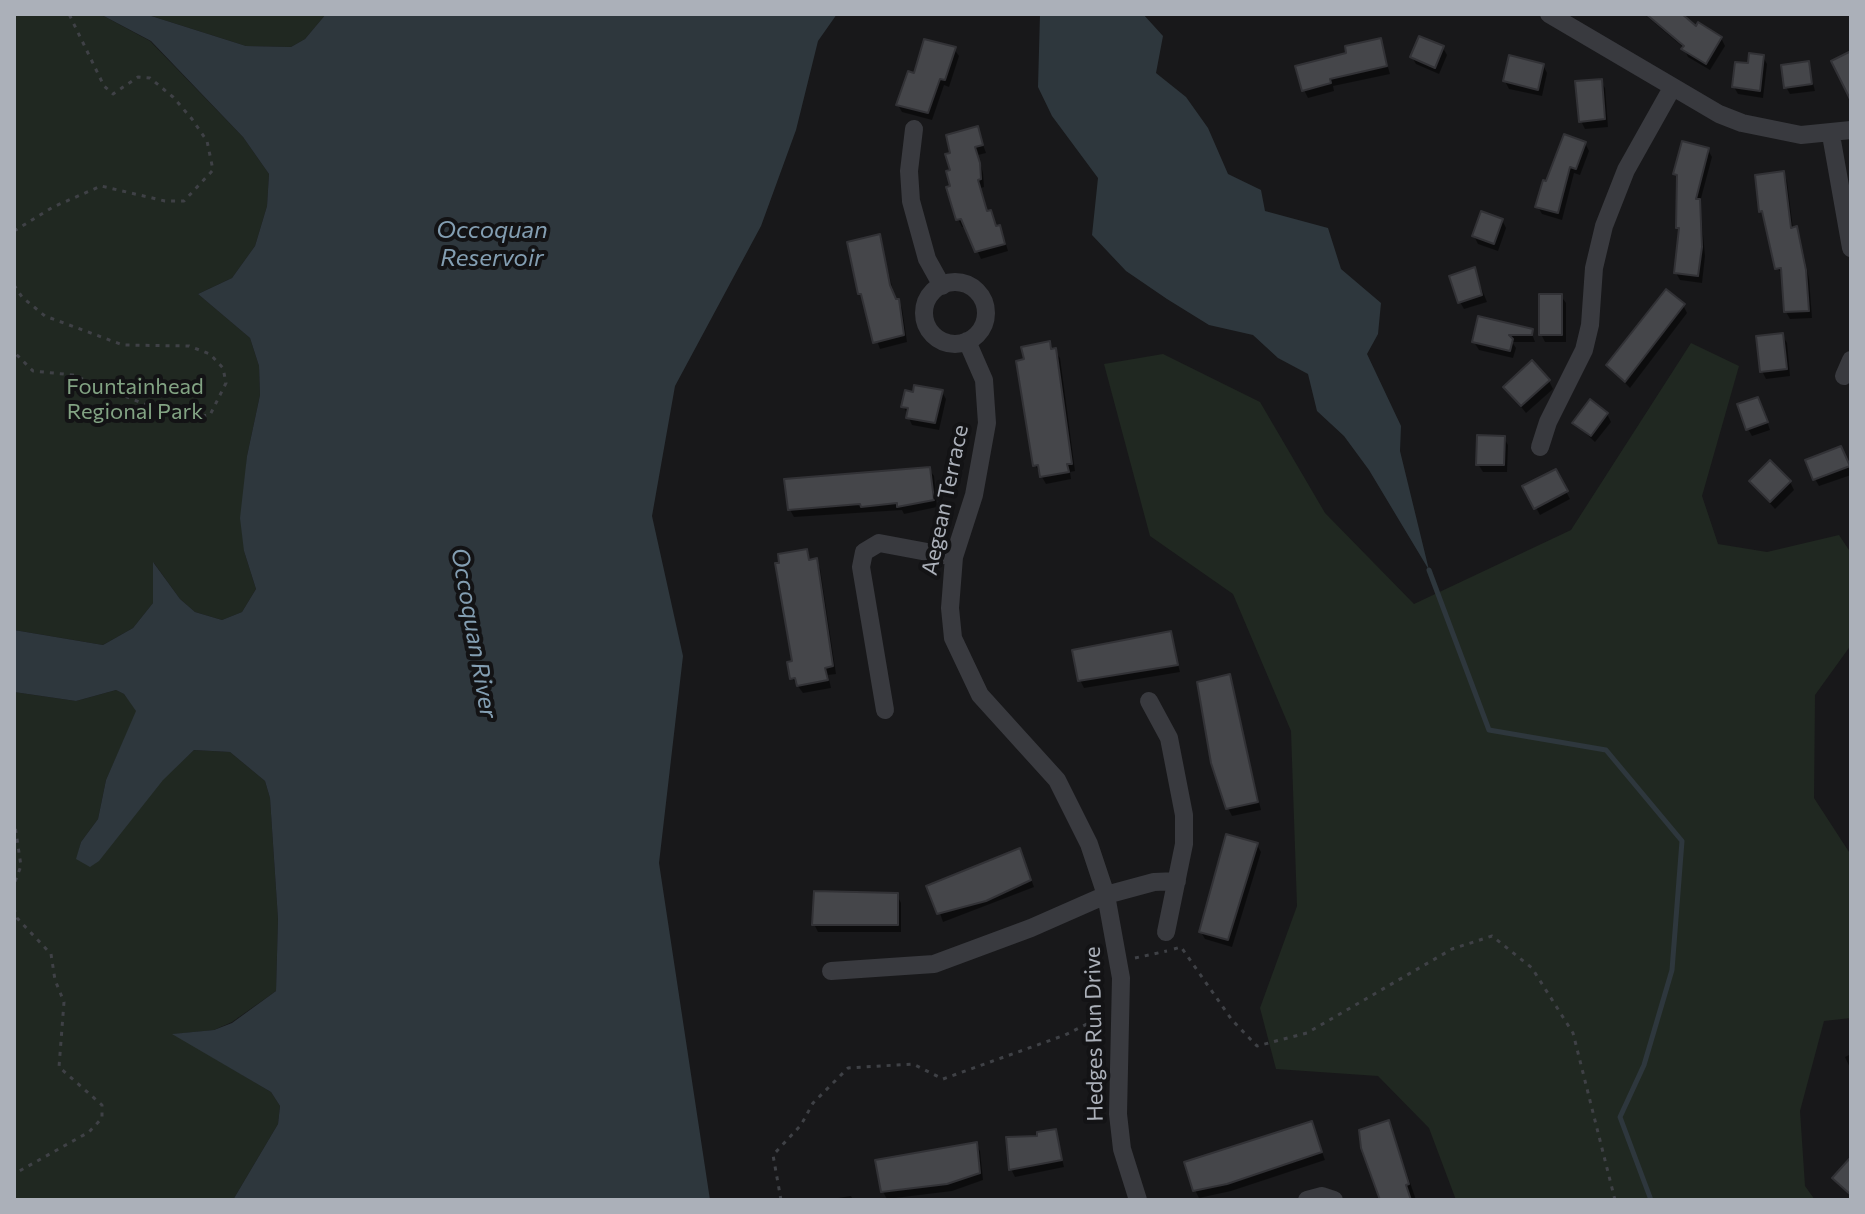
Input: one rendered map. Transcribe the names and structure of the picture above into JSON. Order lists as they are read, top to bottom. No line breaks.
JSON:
{"streets":{"street":["Aegean Terrace","Hedges Run Drive"]},"crossings":[["Aegean Terrace","Hedges Run Drive"]],"water":["Occoquan Reservoir","Occoquan River"],"parks":["Fountainhead Regional Park"]}
